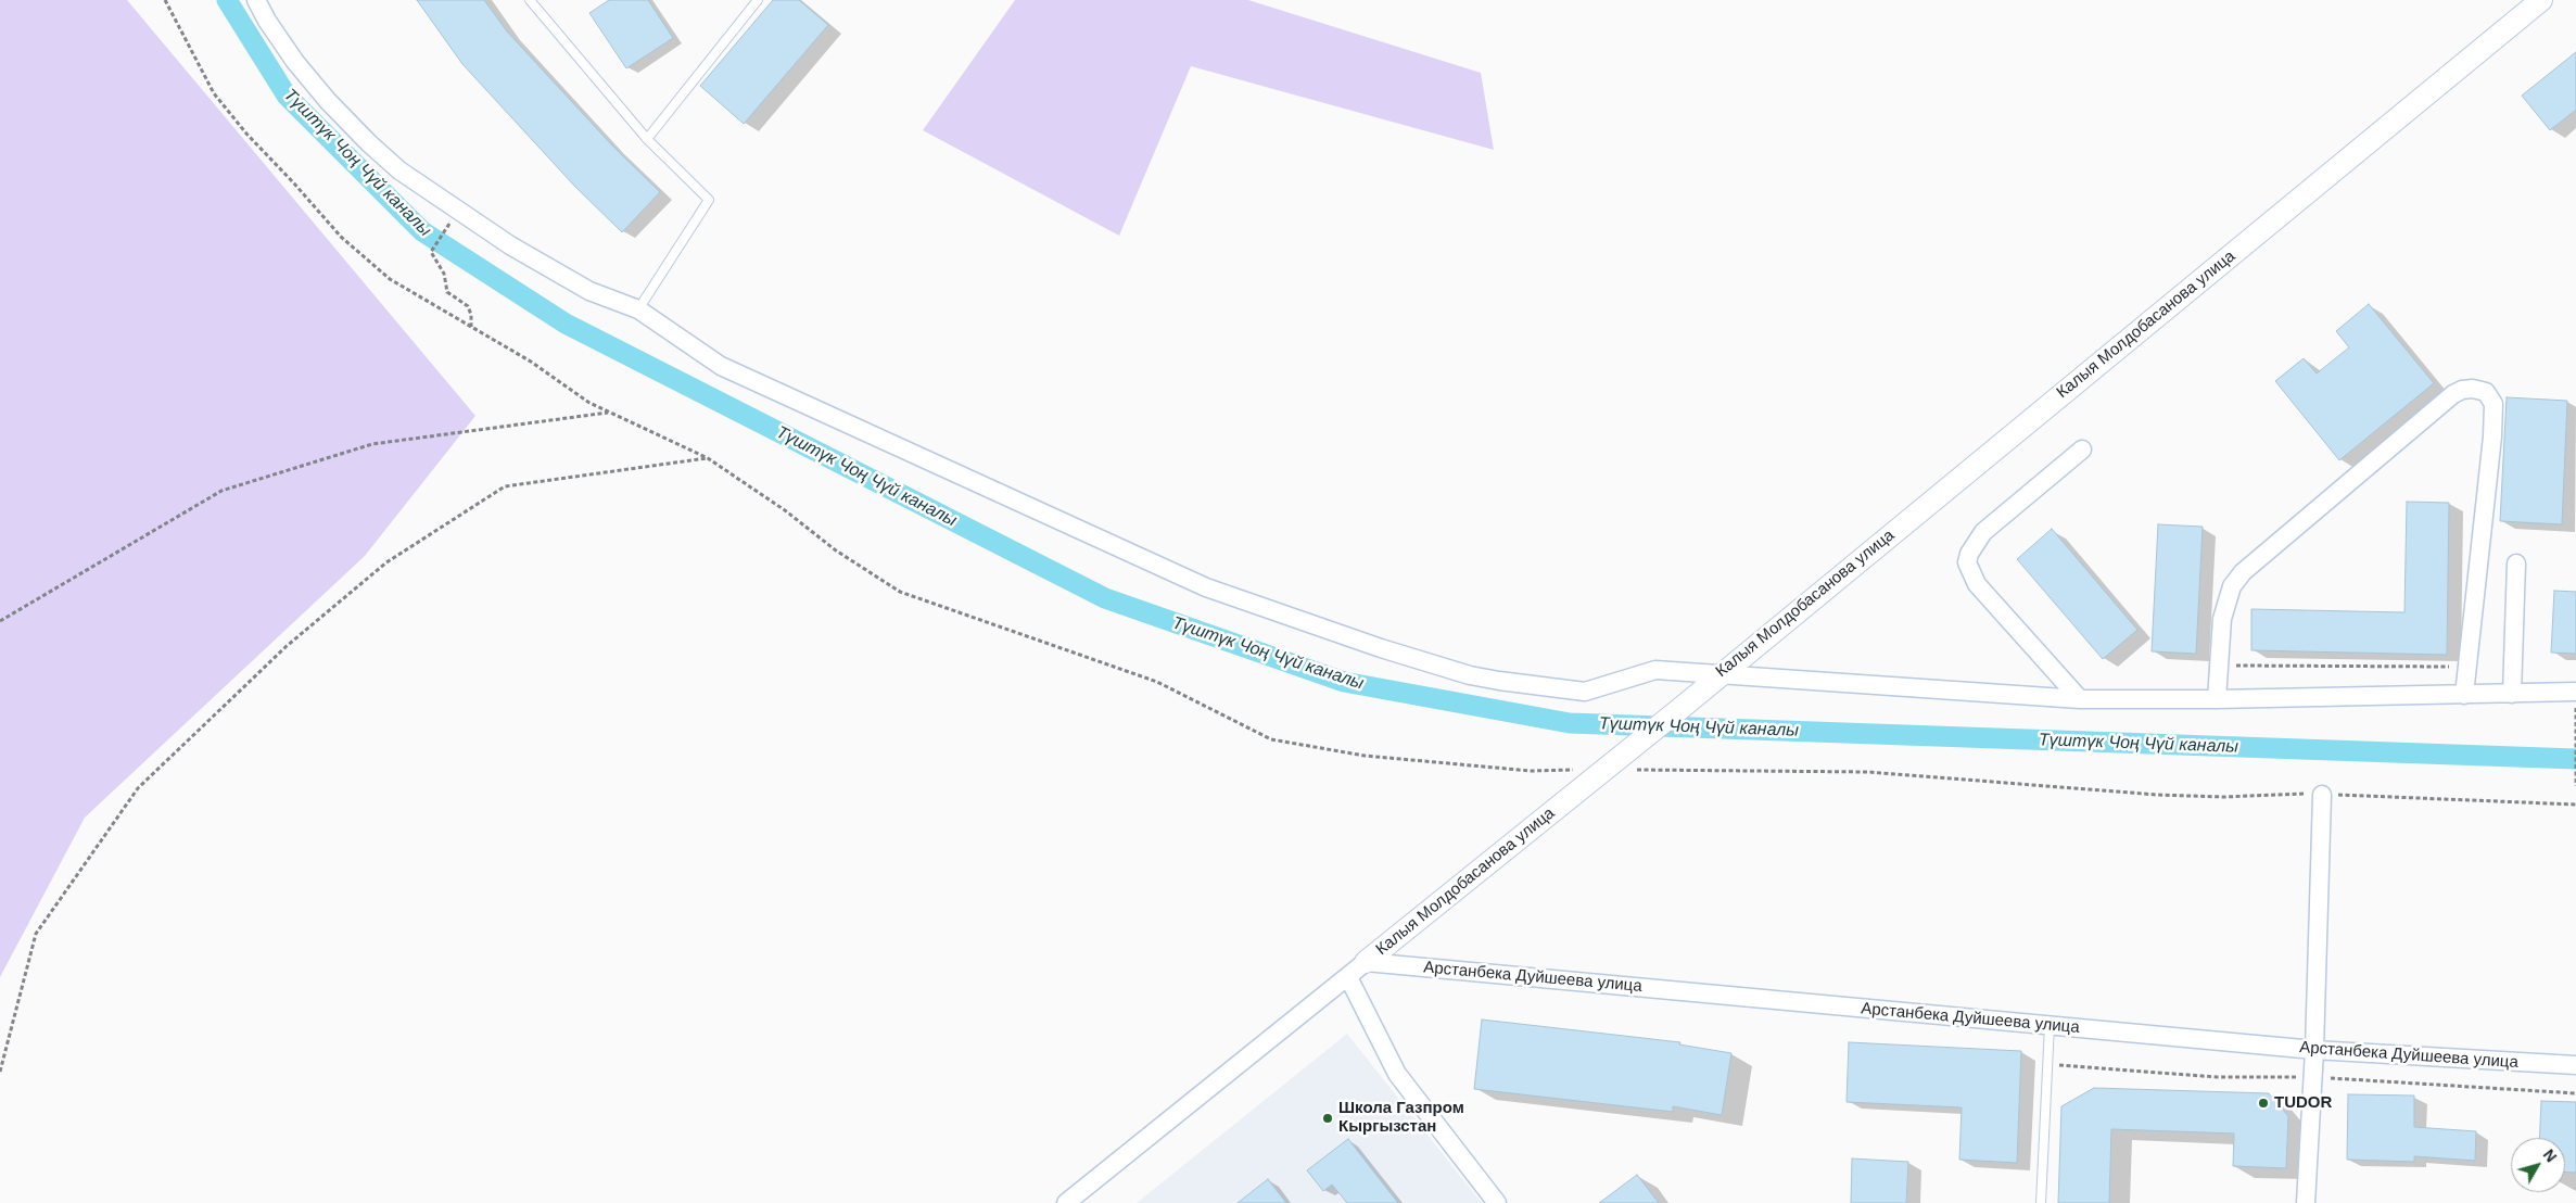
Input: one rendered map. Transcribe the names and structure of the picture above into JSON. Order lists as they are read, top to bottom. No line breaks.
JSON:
{"streets":{"street":["Калыя Молдобасанова улица","Арстанбека Дуйшеева улица"]},"crossings":[["Калыя Молдобасанова улица","Арстанбека Дуйшеева улица"]],"water":["Түштүк Чоң Чүй каналы"],"places":["TUDOR","Школа Газпром Кыргызстан"],"north":"top right"}
